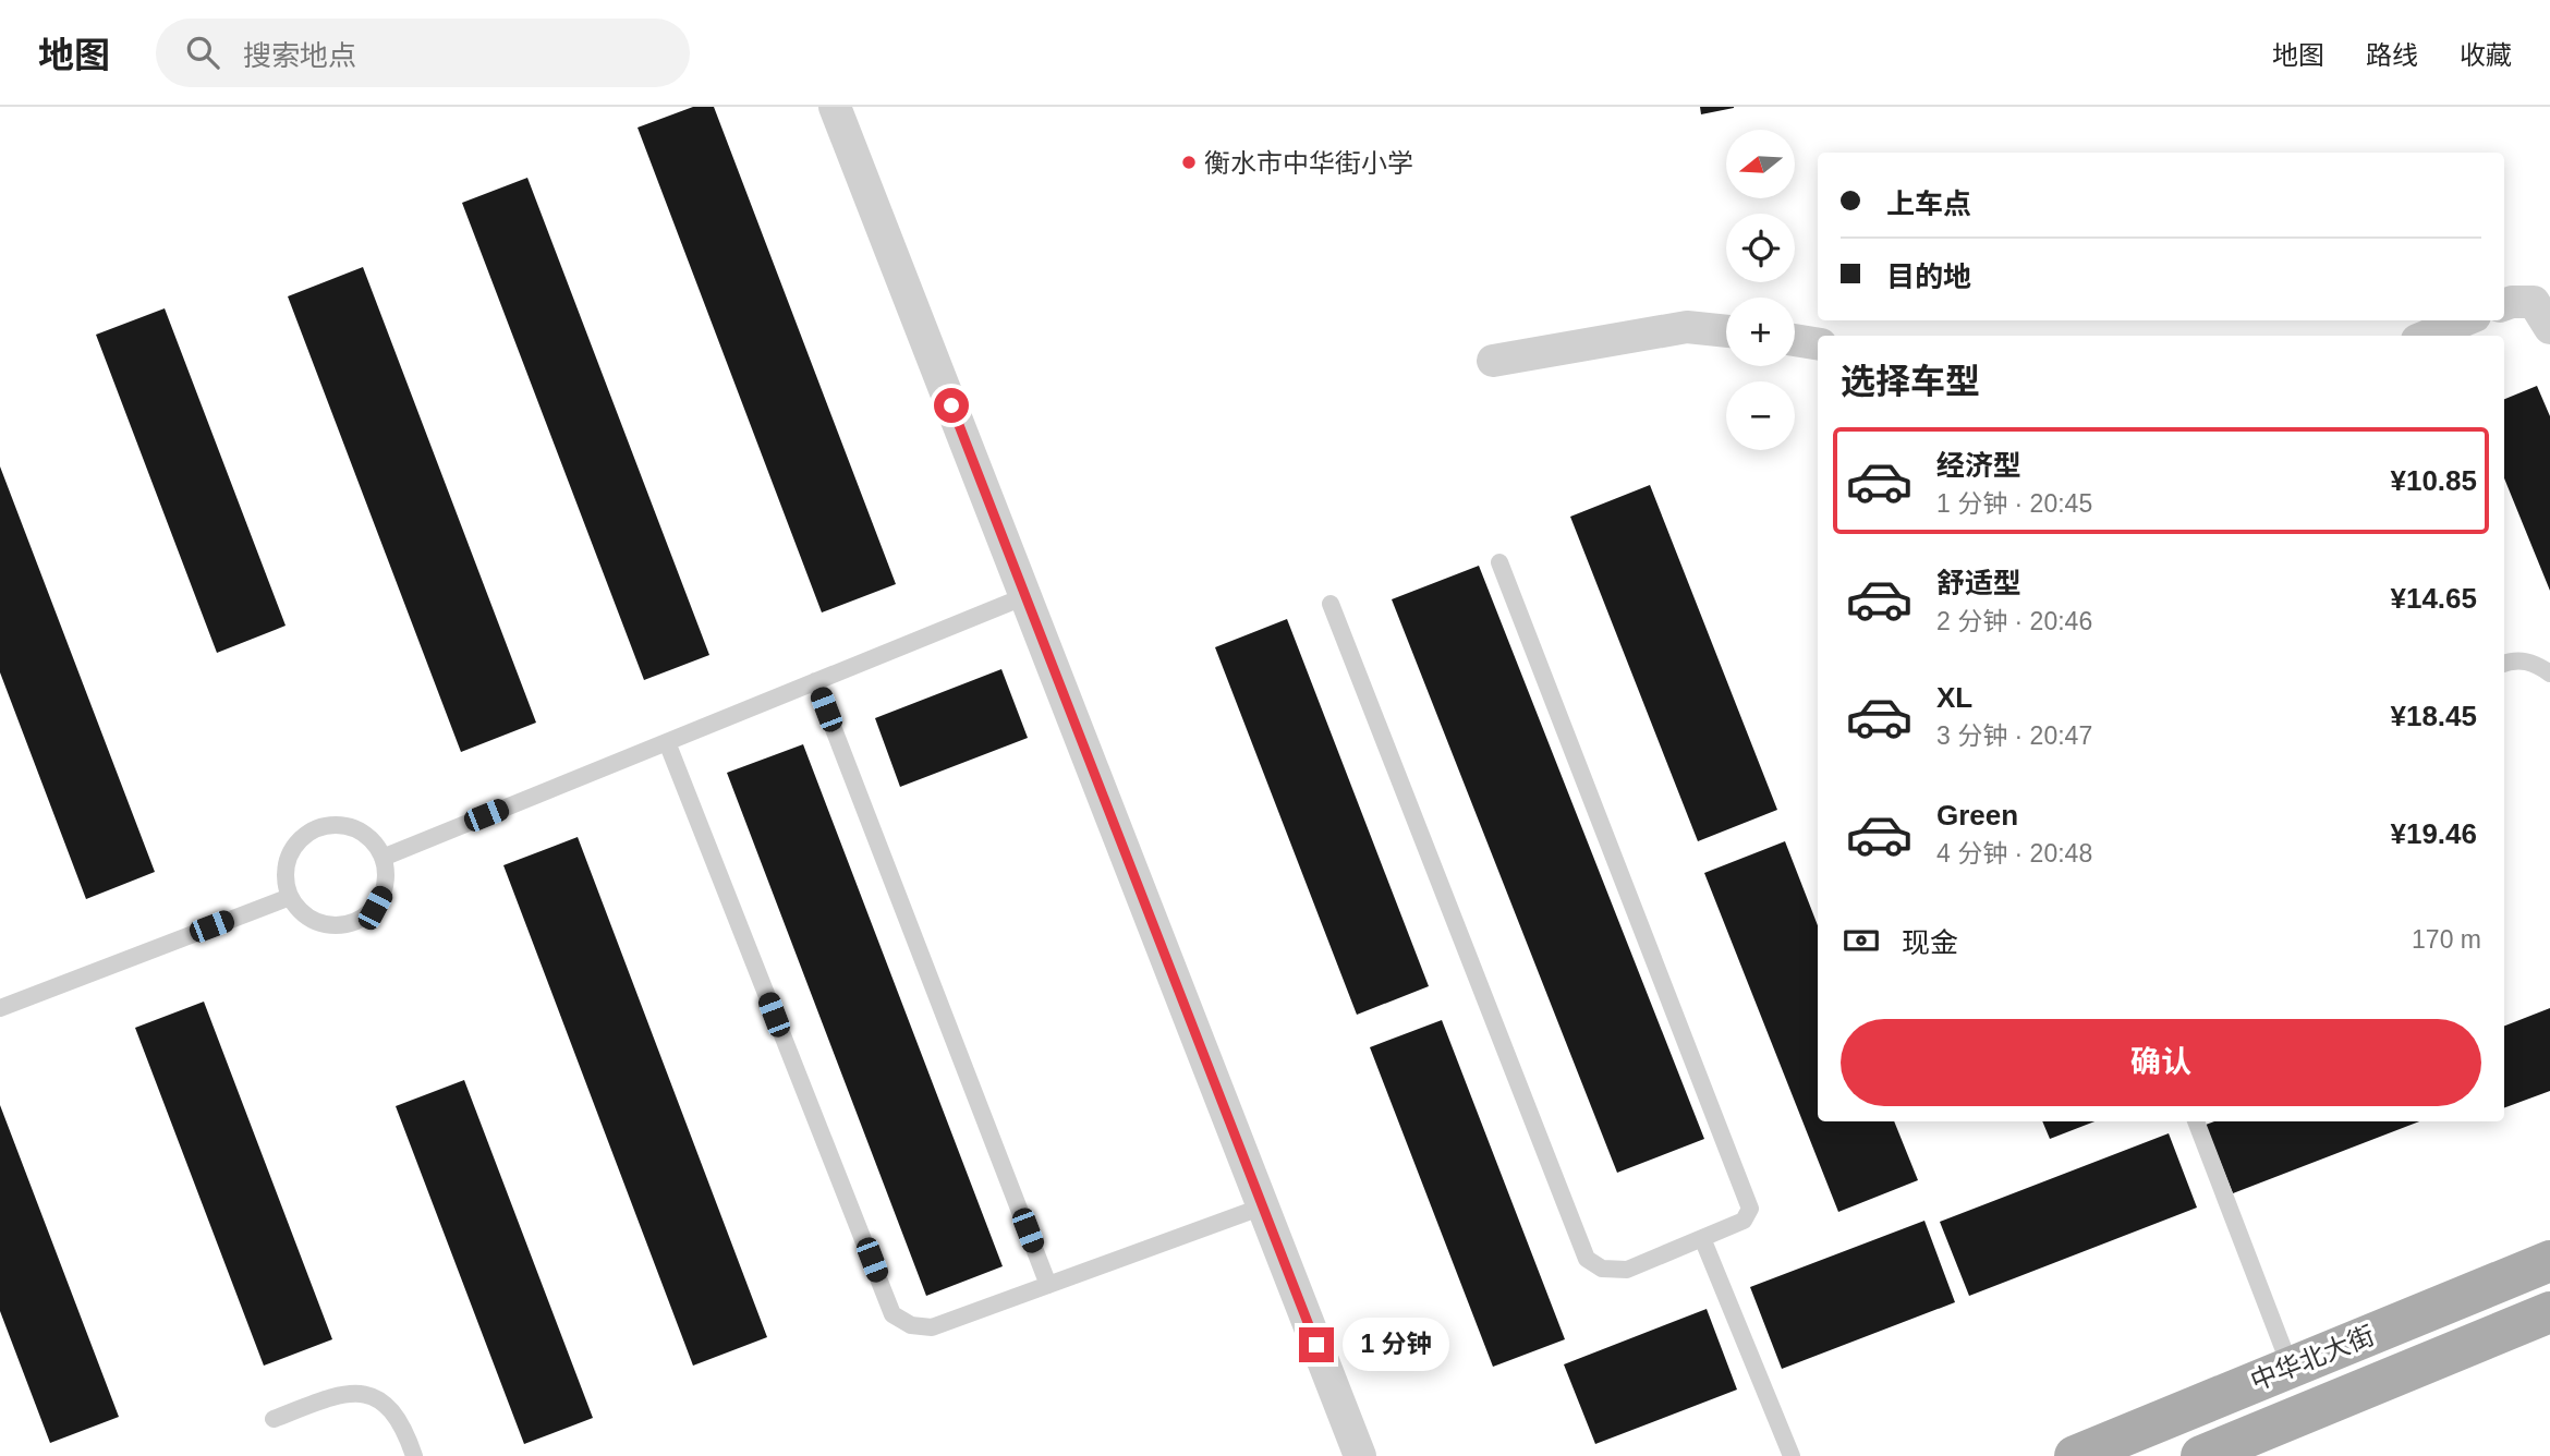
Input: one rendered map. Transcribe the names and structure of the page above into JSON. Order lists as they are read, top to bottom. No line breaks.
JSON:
{"streets":{"main road":["中华北大街"]},"places":["衡水市中华街小学"],"north":"left","page":{"header":"地图","search":"搜索地点","nav":["地图","路线","收藏"],"map_buttons":["+","−"],"banner":["上车点","目的地"],"heading":"选择车型","list":[{"name":"经济型","note":"1 分钟 · 20:45","value":"¥10.85"},{"name":"舒适型","note":"2 分钟 · 20:46","value":"¥14.65"},{"name":"XL","note":"3 分钟 · 20:47","value":"¥18.45"},{"name":"Green","note":"4 分钟 · 20:48","value":"¥19.46"}],"pay":["现金","170 m"],"buttons":"确认","bubble":"1 分钟"}}
